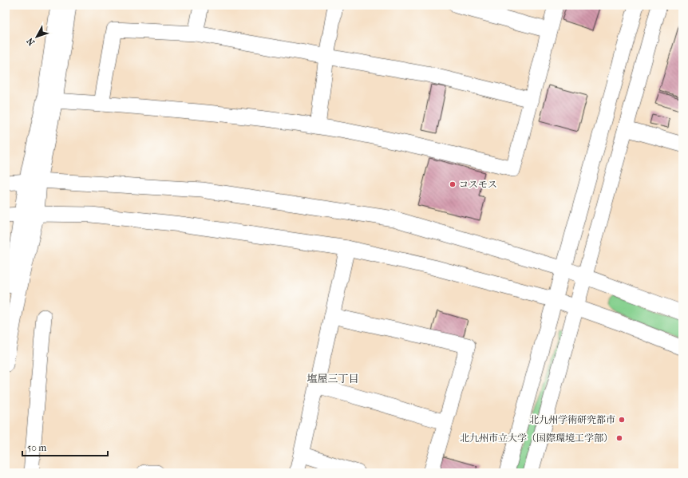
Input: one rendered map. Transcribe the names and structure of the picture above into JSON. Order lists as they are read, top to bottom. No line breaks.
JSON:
{"districts":["塩屋三丁目"],"places":["コスモス","北九州学術研究都市","北九州市立大学（国際環境工学部）"],"scale_bar":"50 m","north":"bottom left"}
